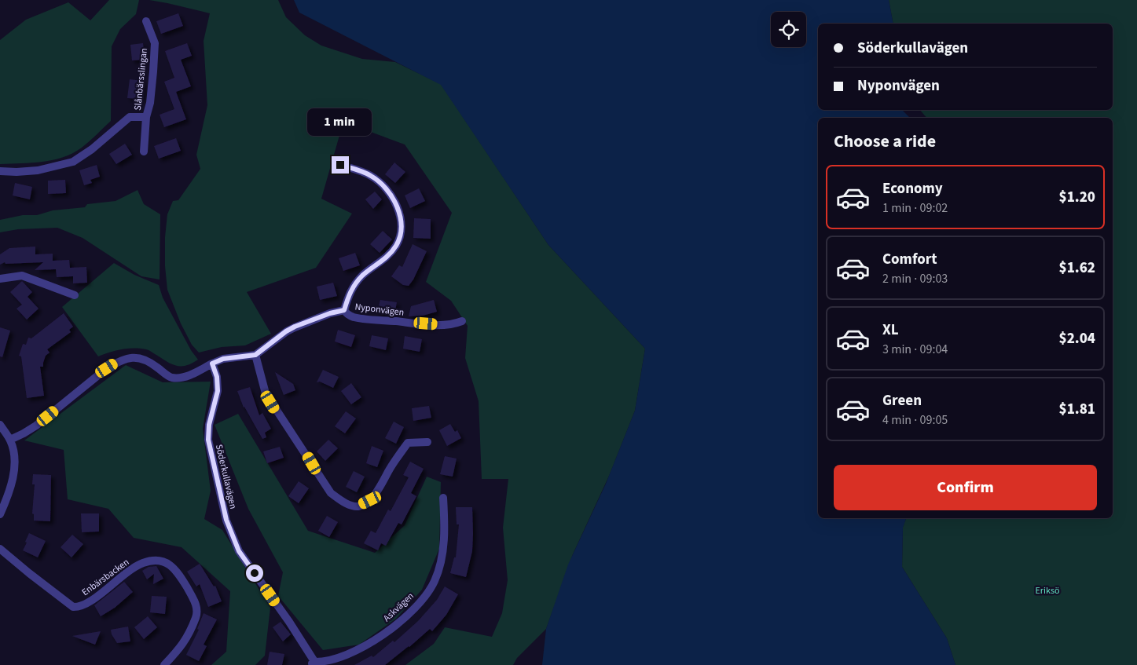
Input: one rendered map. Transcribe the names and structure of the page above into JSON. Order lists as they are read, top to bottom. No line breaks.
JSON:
{"streets":{"street":["Slånbärsslingan","Nyponvägen","Söderkullavägen","Enbärsbacken","Askvägen"]},"crossings":[["Söderkullavägen","Askvägen"]],"parks":["Eriksö"],"page":{"banner":["Söderkullavägen","Nyponvägen"],"bubble":"1 min","heading":"Choose a ride","list":[{"name":"Economy","note":"1 min · 09:02","value":"$1.20"},{"name":"Comfort","note":"2 min · 09:03","value":"$1.62"},{"name":"XL","note":"3 min · 09:04","value":"$2.04"},{"name":"Green","note":"4 min · 09:05","value":"$1.81"}],"buttons":"Confirm"}}
